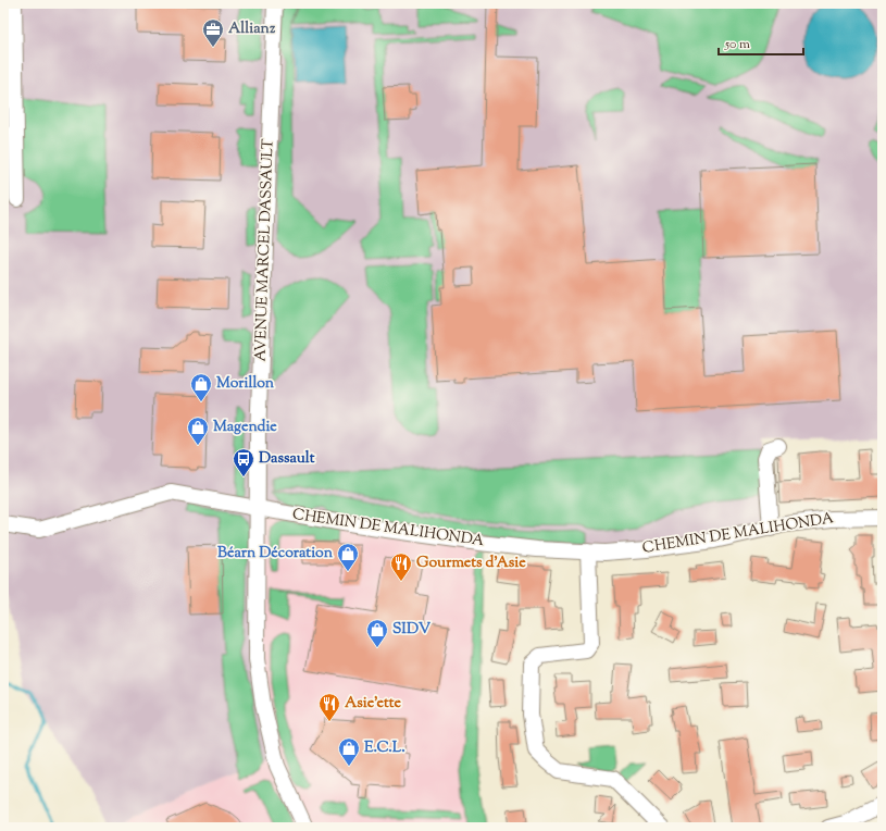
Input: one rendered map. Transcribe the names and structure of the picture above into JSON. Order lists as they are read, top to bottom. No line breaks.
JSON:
{"streets":{"street":["AVENUE MARCEL DASSAULT","CHEMIN DE MALIHONDA"]},"crossings":[["AVENUE MARCEL DASSAULT","CHEMIN DE MALIHONDA"]],"places":{"office":["Allianz"],"shop":["Morillon","Magendie","Béarn Décoration","SIDV","E.C.L."],"bus stop":["Dassault"],"restaurant":["Gourmets d'Asie","Asie'ette"]},"scale_bar":"50 m"}
